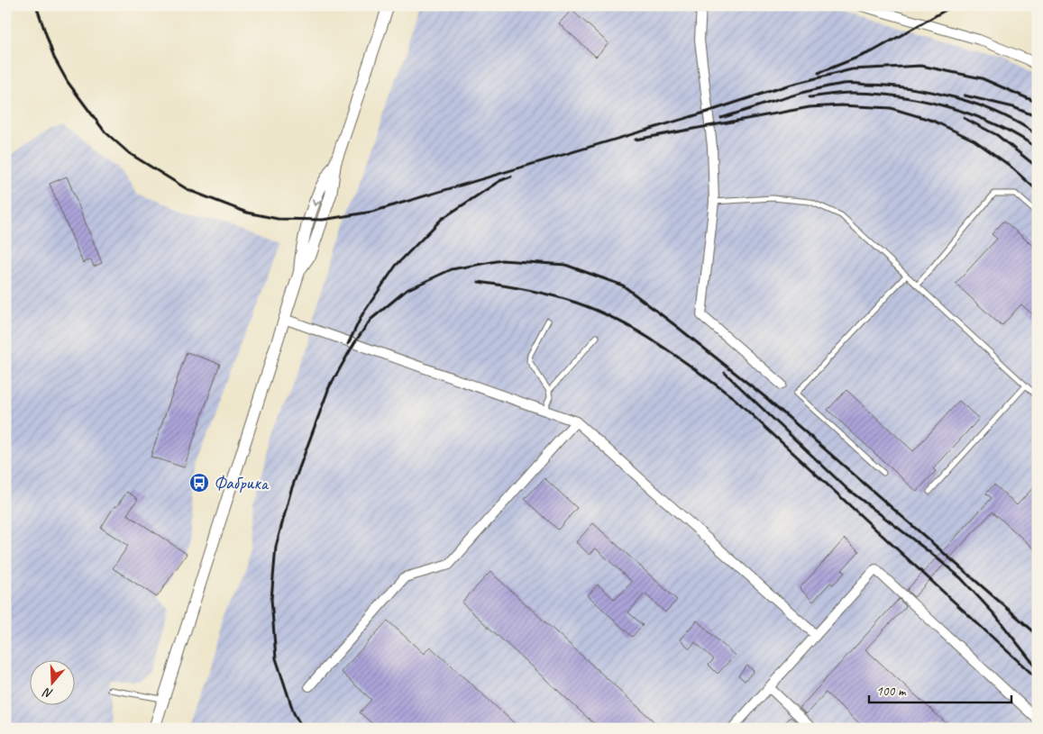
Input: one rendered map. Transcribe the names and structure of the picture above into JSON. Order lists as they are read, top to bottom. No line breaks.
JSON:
{"places":{"bus stop":["Фабрика"]},"scale_bar":"100 m","north":"bottom"}
